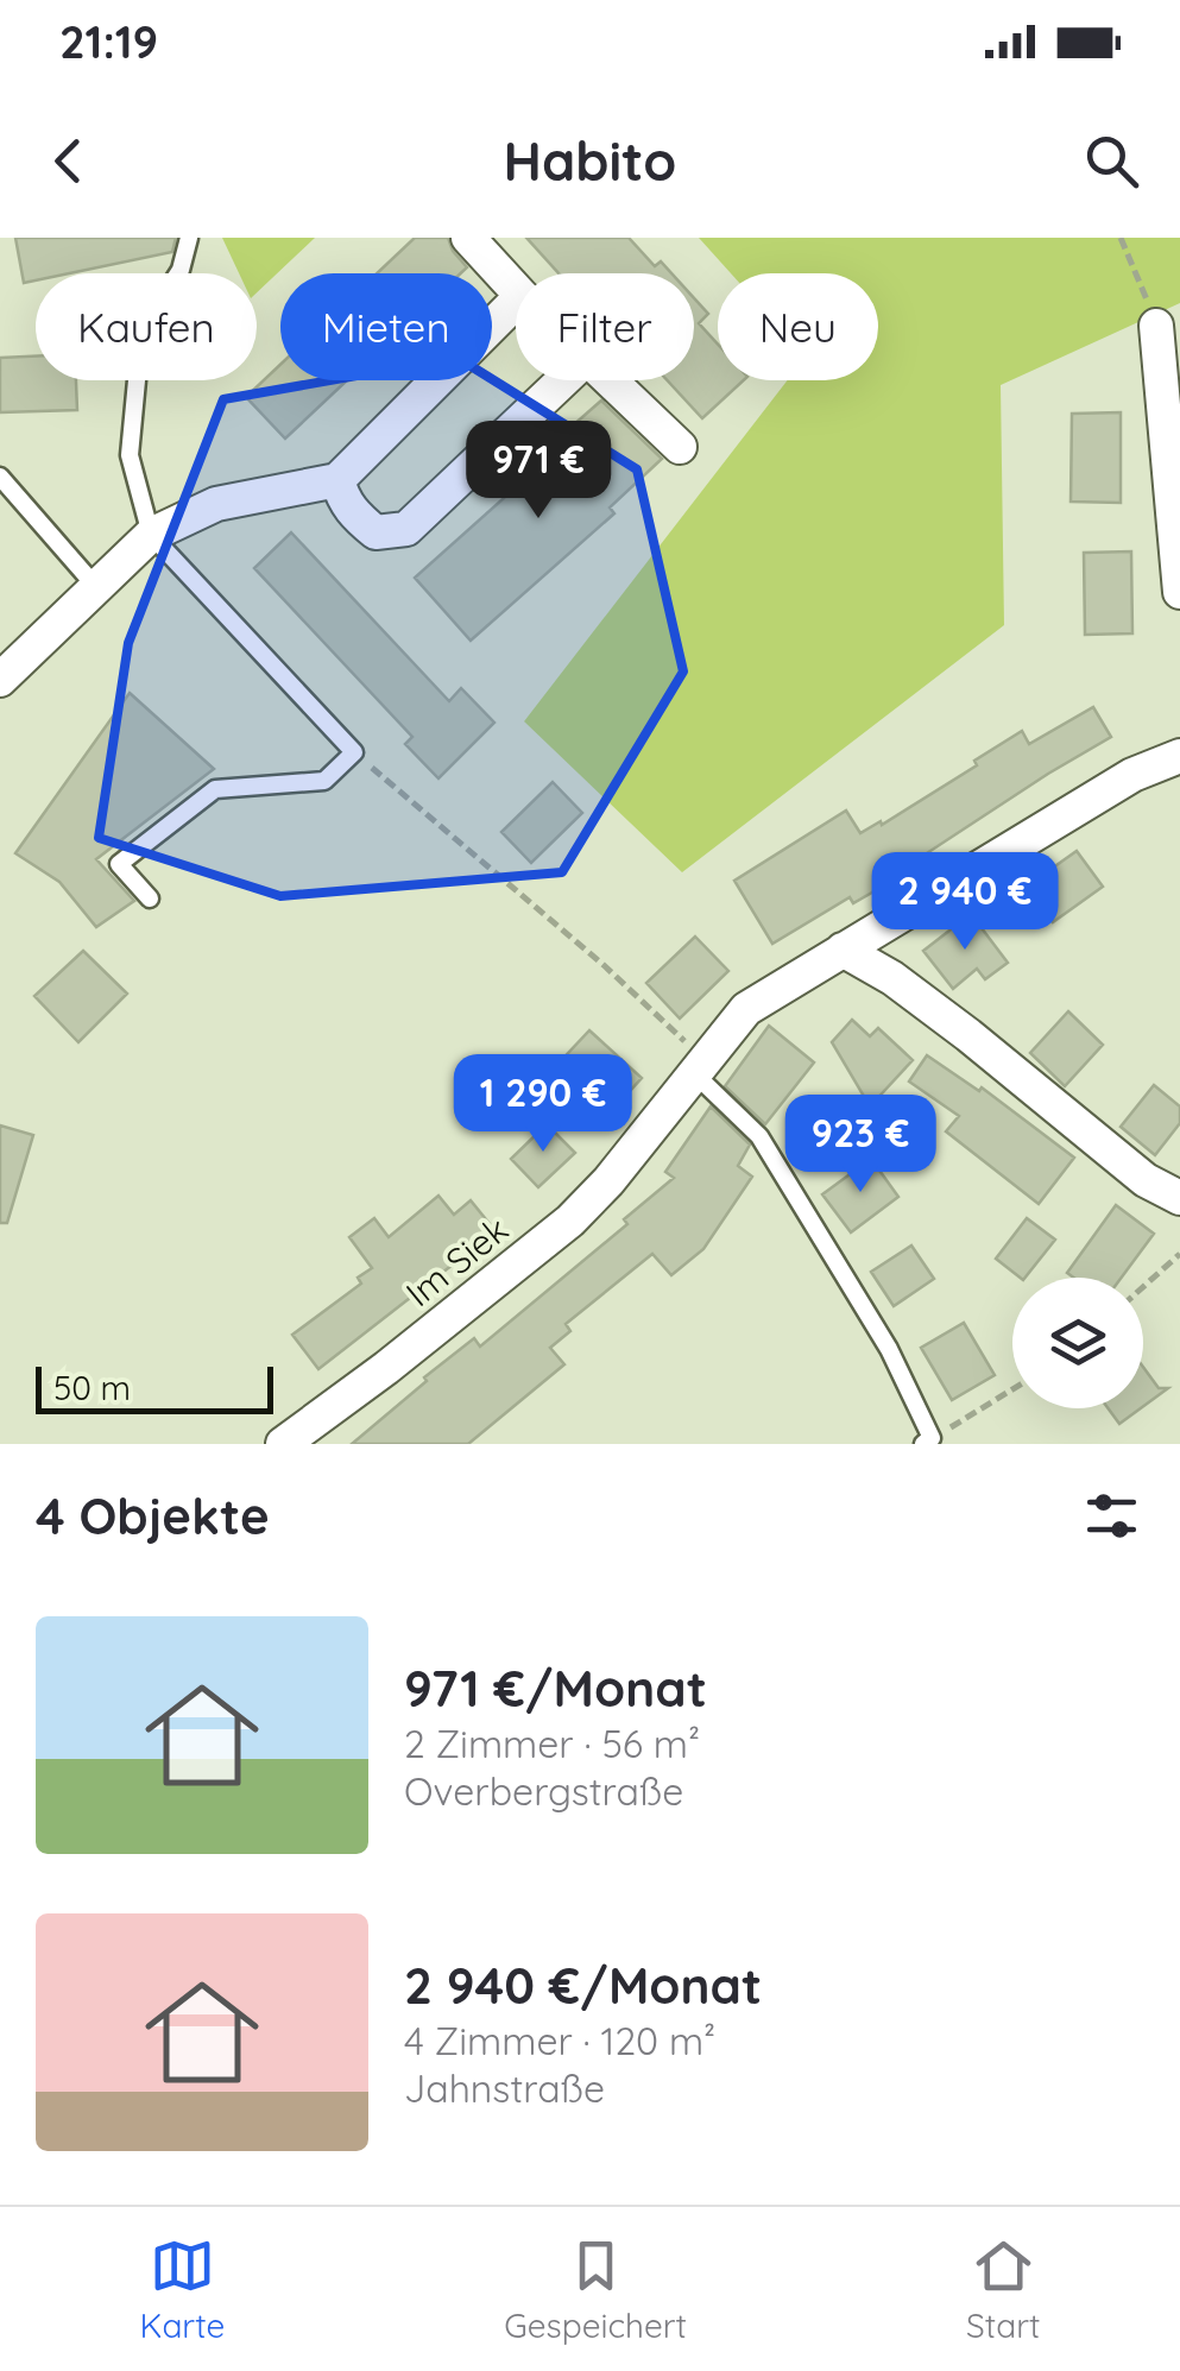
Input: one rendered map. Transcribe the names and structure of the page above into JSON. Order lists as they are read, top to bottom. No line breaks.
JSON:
{"streets":{"street":["Im Siek"]},"scale_bar":"50 m","page":{"status":"21:19","header":"Habito","chip":["Kaufen","Mieten","Filter","Neu"],"price":["971 €","2 940 €","1 290 €","923 €"],"scale":"50 m","heading":"4 Objekte","list":[{"name":"971 €/Monat","note":"2 Zimmer · 56 m² · Overbergstraße"},{"name":"2 940 €/Monat","note":"4 Zimmer · 120 m² · Jahnstraße"}],"tabs":["Karte","Gespeichert","Start"]}}
